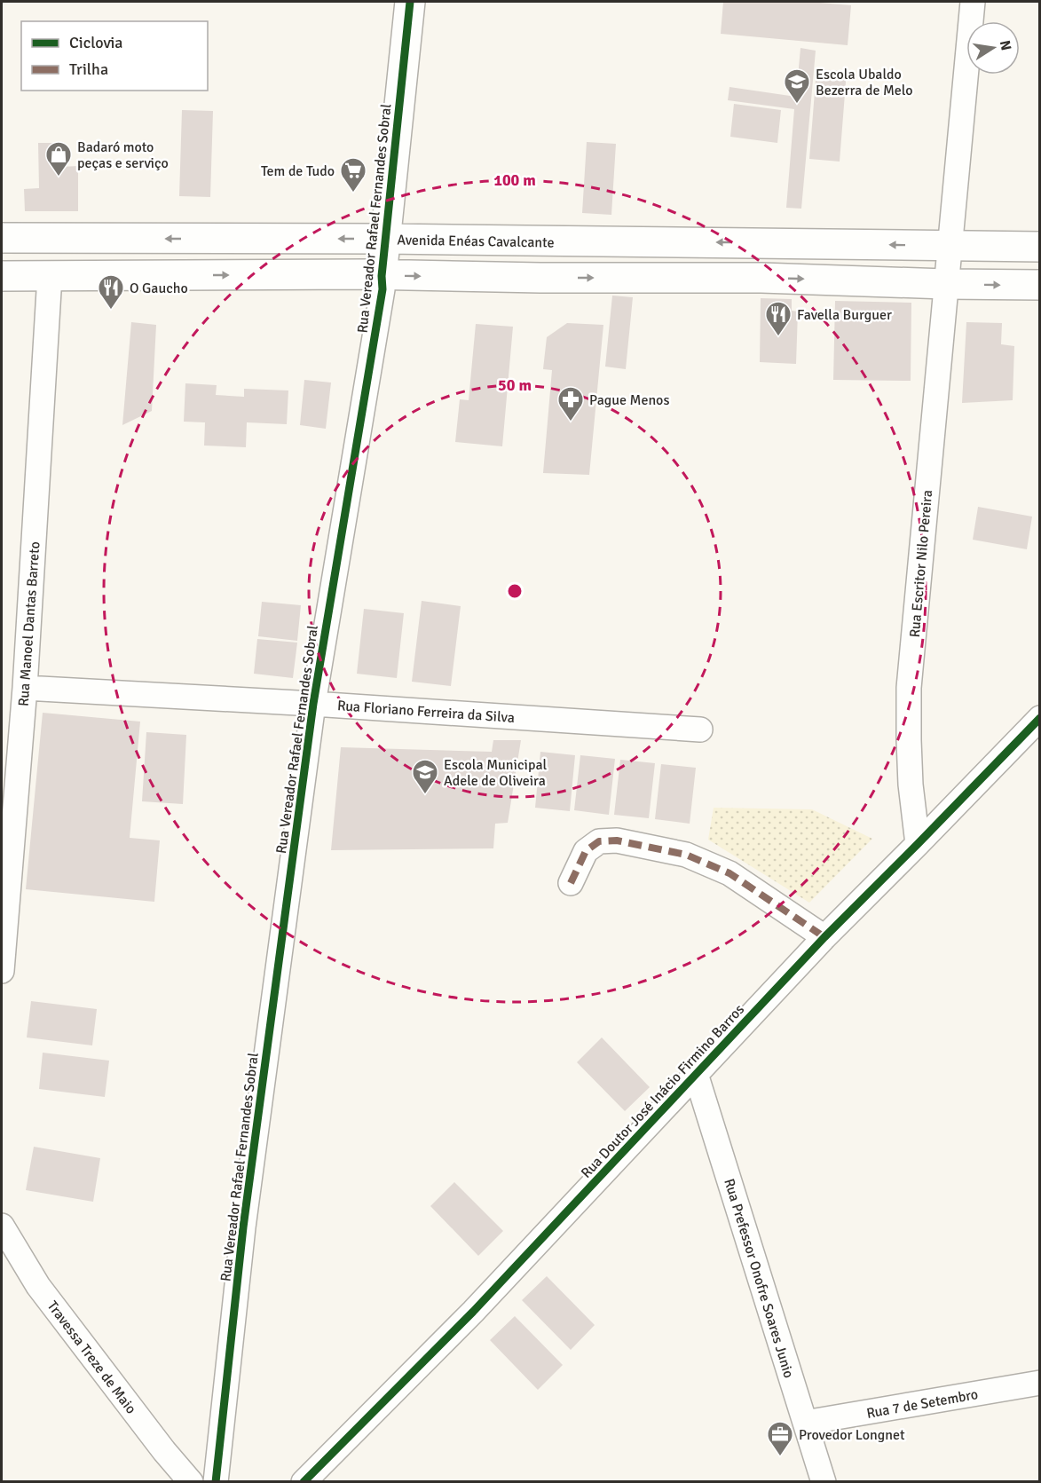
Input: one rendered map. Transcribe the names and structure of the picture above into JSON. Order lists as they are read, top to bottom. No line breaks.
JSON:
{"streets":{"main road":["Rua Vereador Rafael Fernandes Sobral","Avenida Enéas Cavalcante"],"street":["Rua Escritor Nilo Pereira","Rua Manoel Dantas Barreto","Rua Floriano Ferreira da Silva","Rua Doutor José Inácio Firmino Barros","Rua Prefessor Onofre Soares Junio","Travessa Treze de Maio","Rua 7 de Setembro"]},"crossings":[["Rua Vereador Rafael Fernandes Sobral","Avenida Enéas Cavalcante"],["Rua Vereador Rafael Fernandes Sobral","Rua Floriano Ferreira da Silva"],["Avenida Enéas Cavalcante","Rua Escritor Nilo Pereira"],["Rua Escritor Nilo Pereira","Rua Doutor José Inácio Firmino Barros"],["Rua Manoel Dantas Barreto","Rua Floriano Ferreira da Silva"],["Rua Doutor José Inácio Firmino Barros","Rua Prefessor Onofre Soares Junio"],["Rua Prefessor Onofre Soares Junio","Rua 7 de Setembro"]],"places":{"school or university":["Escola Ubaldo Bezerra de Melo","Escola Municipal Adele de Oliveira"],"shop":["Badaró moto peças e serviço"],"supermarket":["Tem de Tudo"],"restaurant":["O Gaucho","Favella Burguer"],"pharmacy":["Pague Menos"],"office":["Provedor Longnet"]},"legend":["Ciclovia","Trilha"],"north":"right","rings":["100 m","50 m"]}
